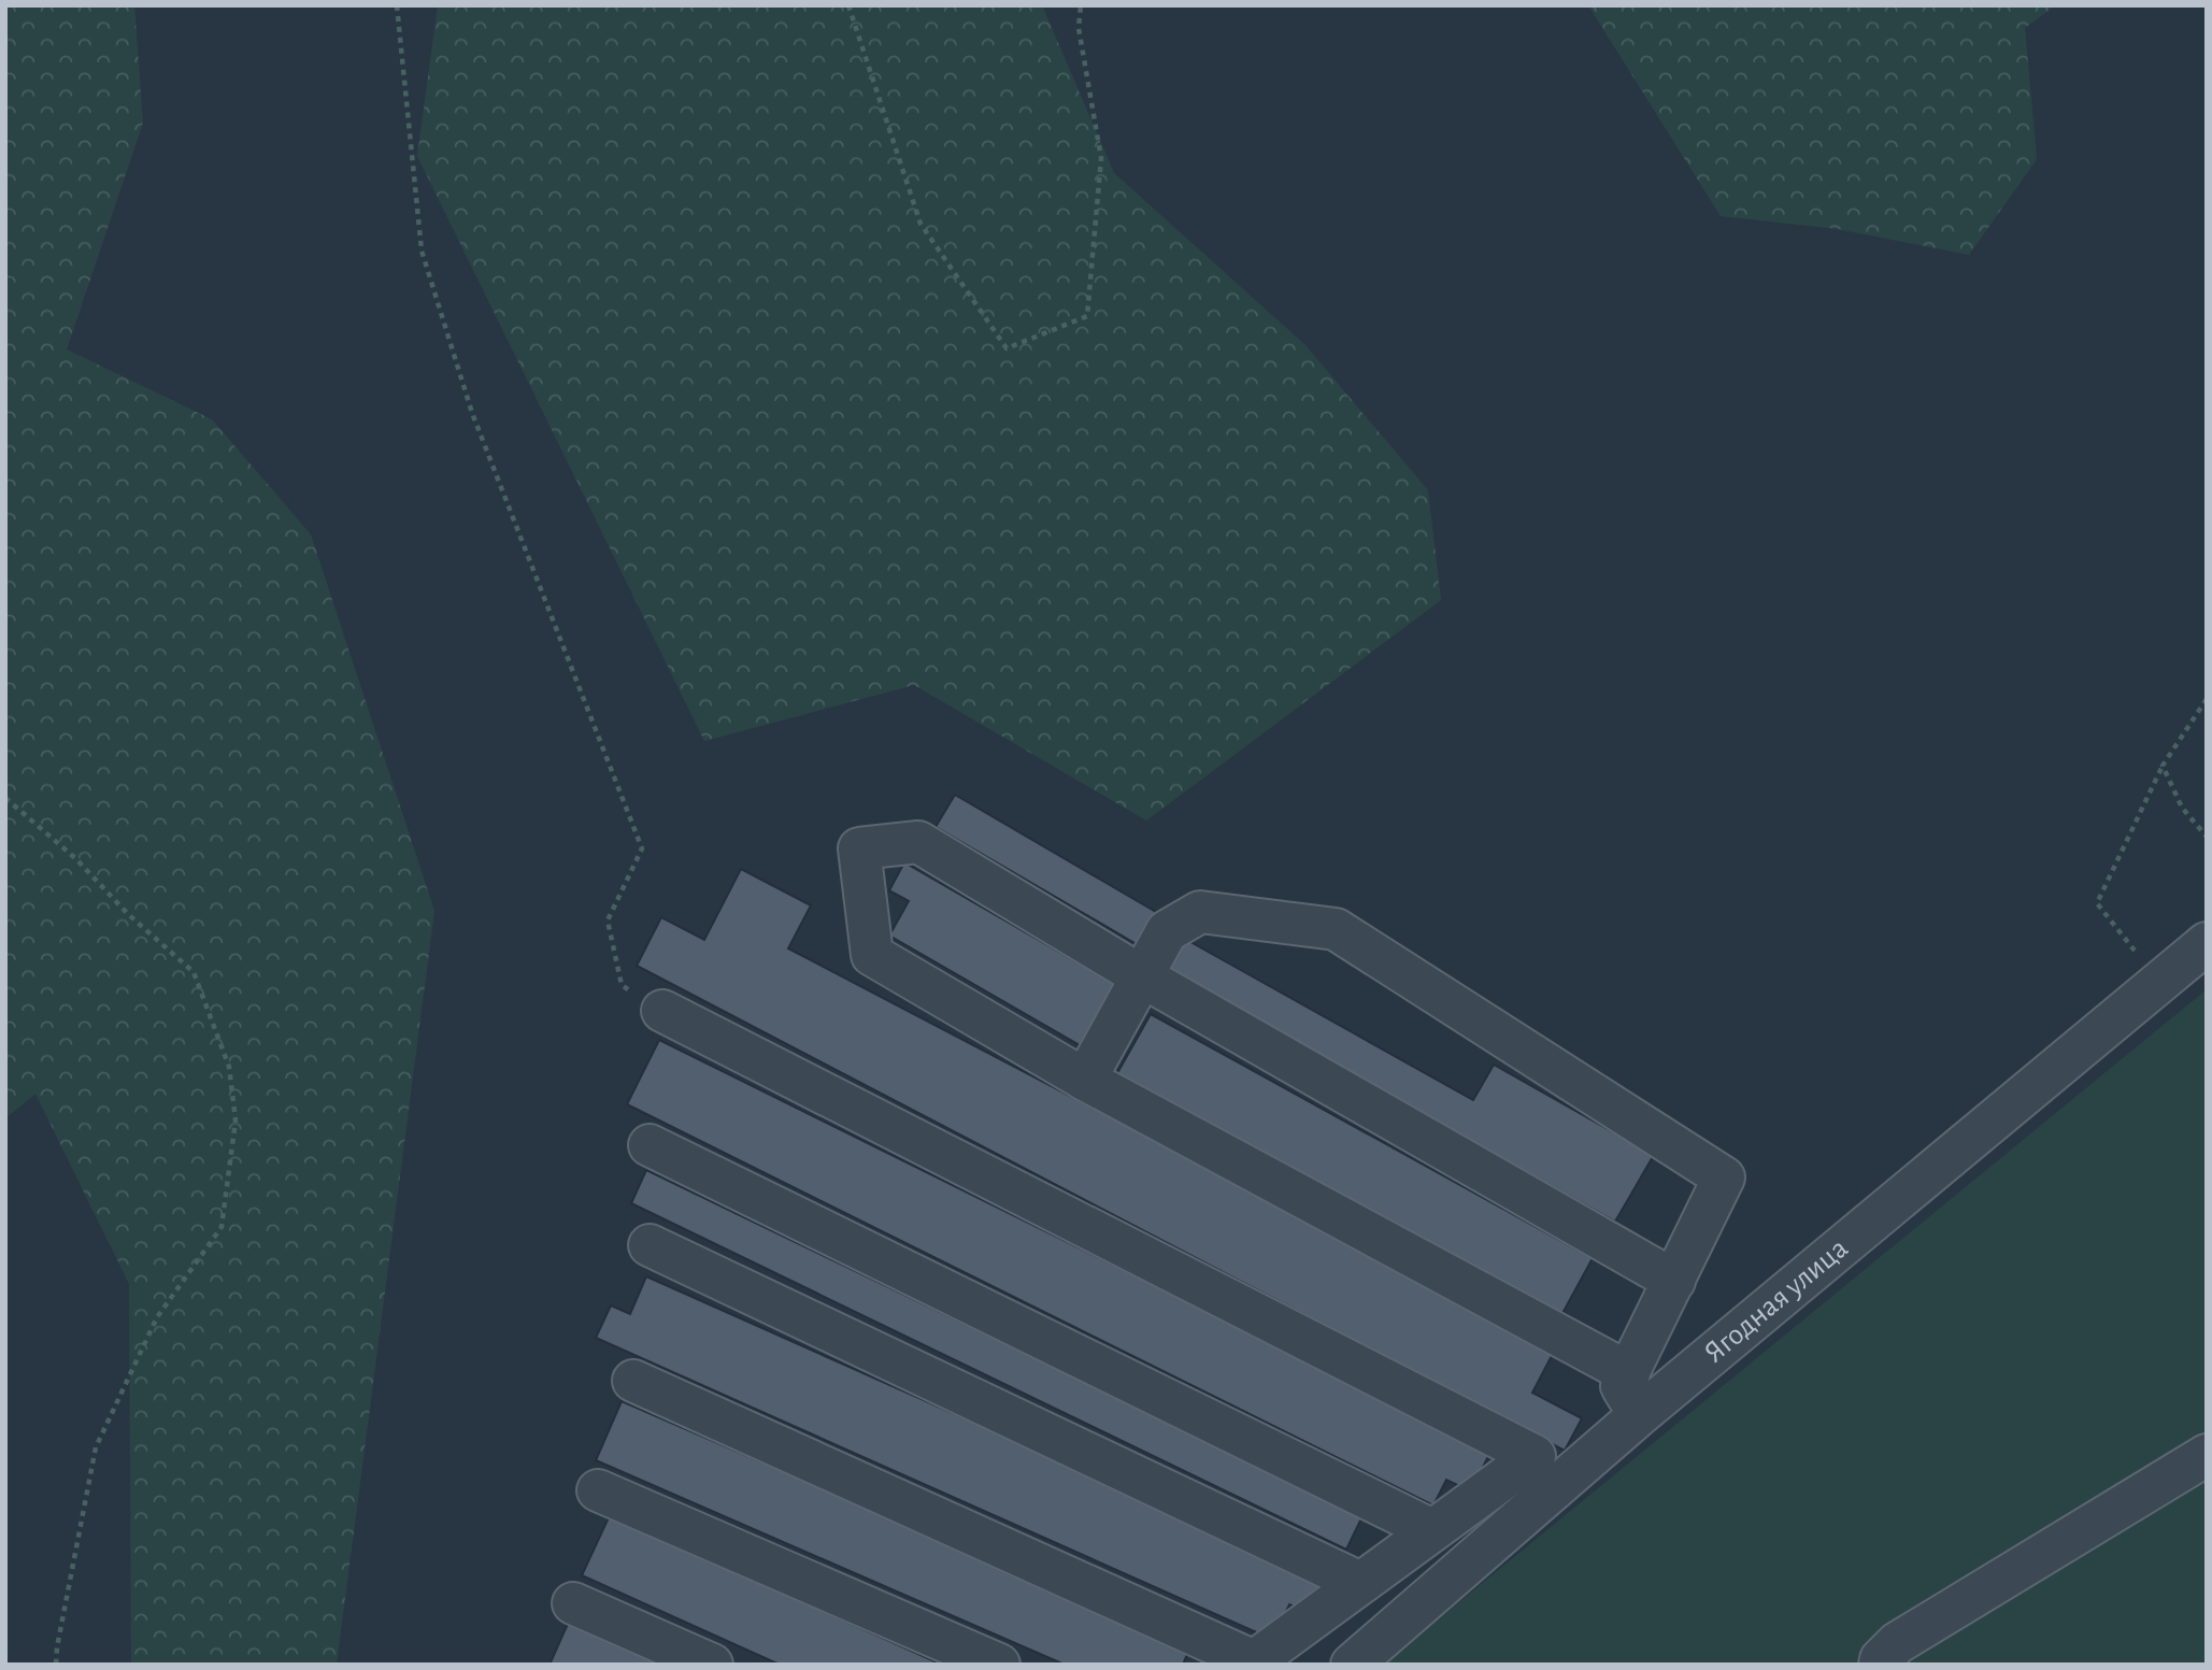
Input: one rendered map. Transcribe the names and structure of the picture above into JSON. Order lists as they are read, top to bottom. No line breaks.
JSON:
{"streets":{"street":["Ягодная улица"]}}
